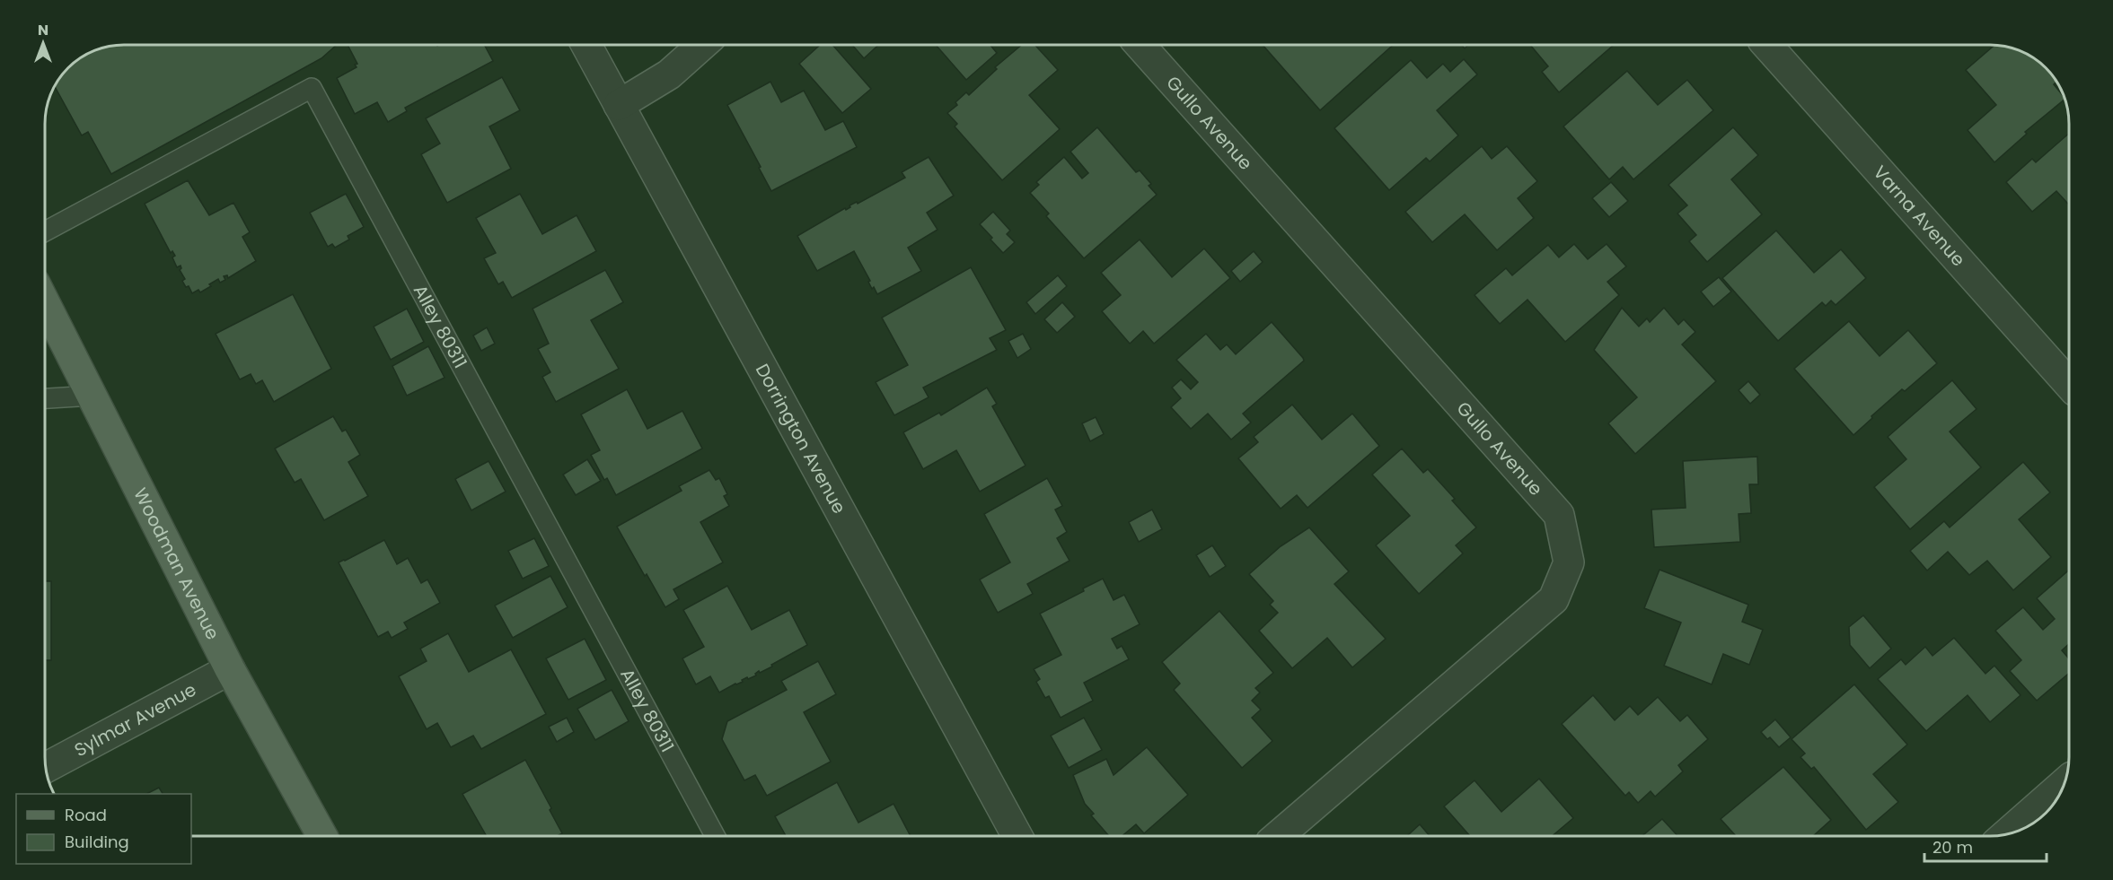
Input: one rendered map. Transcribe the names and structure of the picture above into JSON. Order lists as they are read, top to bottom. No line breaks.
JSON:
{"streets":{"main road":["Woodman Avenue"],"street":["Gullo Avenue","Varna Avenue","Dorrington Avenue","Sylmar Avenue"],"lane":["Alley 80311"]},"crossings":[["Woodman Avenue","Sylmar Avenue"]],"legend":["Road","Building"],"scale_bar":"20 m","north":"top"}
